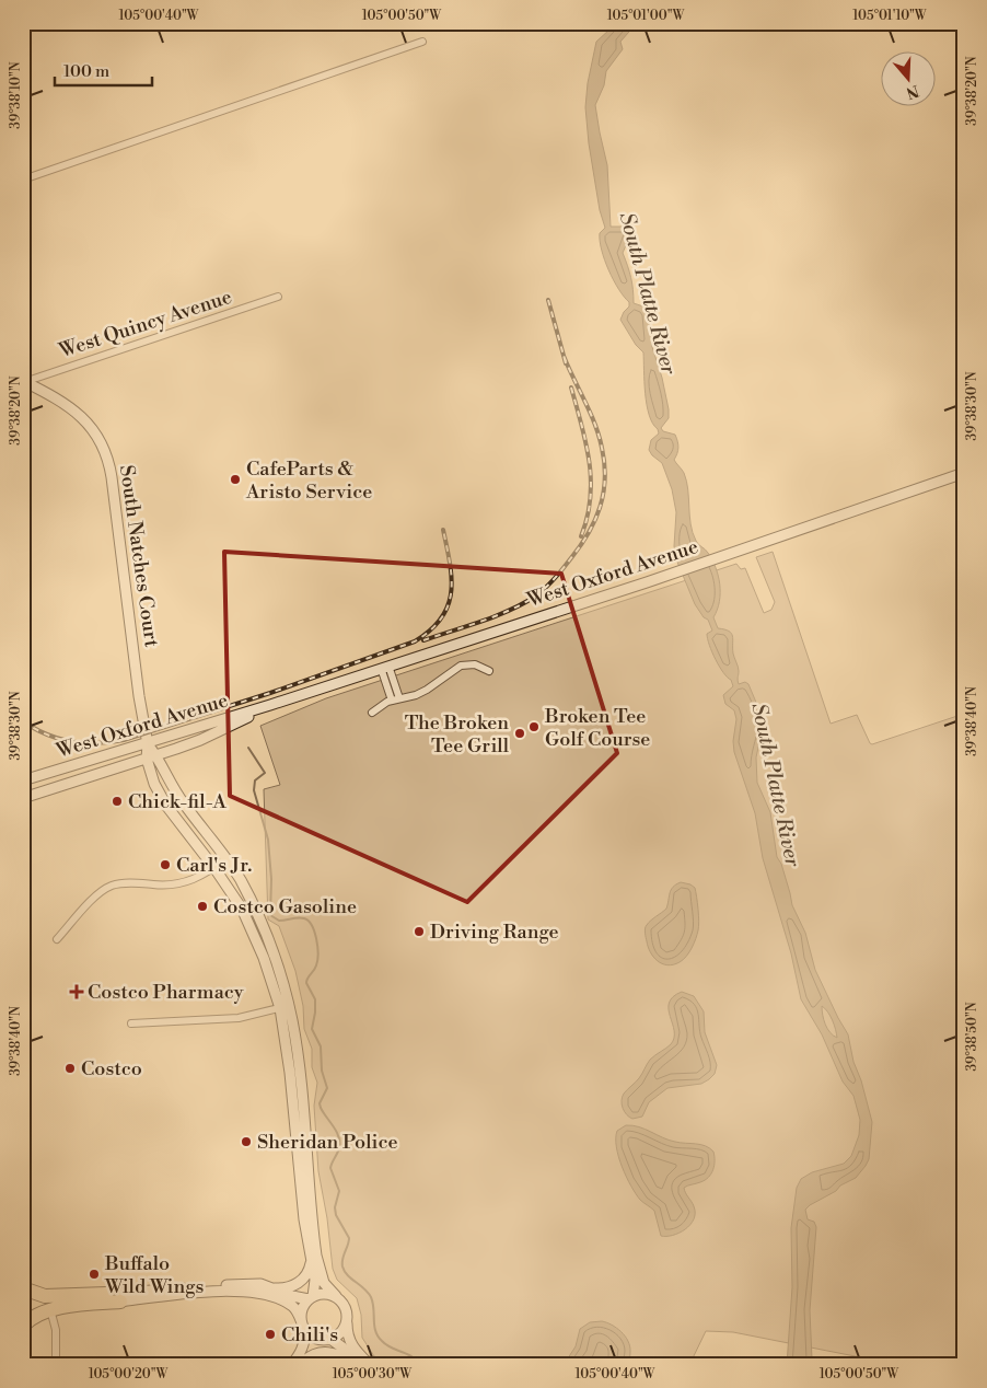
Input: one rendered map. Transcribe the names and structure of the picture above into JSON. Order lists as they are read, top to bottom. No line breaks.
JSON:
{"streets":{"street":["West Quincy Avenue","South Natches Court","West Oxford Avenue"]},"crossings":[["West Quincy Avenue","South Natches Court"],["South Natches Court","West Oxford Avenue"]],"water":["South Platte River"],"places":{"other":["CafeParts & Aristo Service","Broken Tee Golf Course","The Broken Tee Grill","Chick-fil-A","Carl's Jr.","Costco Gasoline","Driving Range","Costco","Sheridan Police","Buffalo Wild Wings","Chili's"],"health":["Costco Pharmacy"]},"scale_bar":"100 m","north":"bottom","coordinates":["105°00'40\"W","105°00'50\"W","105°01'00\"W","105°01'10\"W","39°38'20\"N","39°38'10\"N","39°38'30\"N","39°38'40\"N","39°38'50\"N","105°00'20\"W","105°00'30\"W"]}
